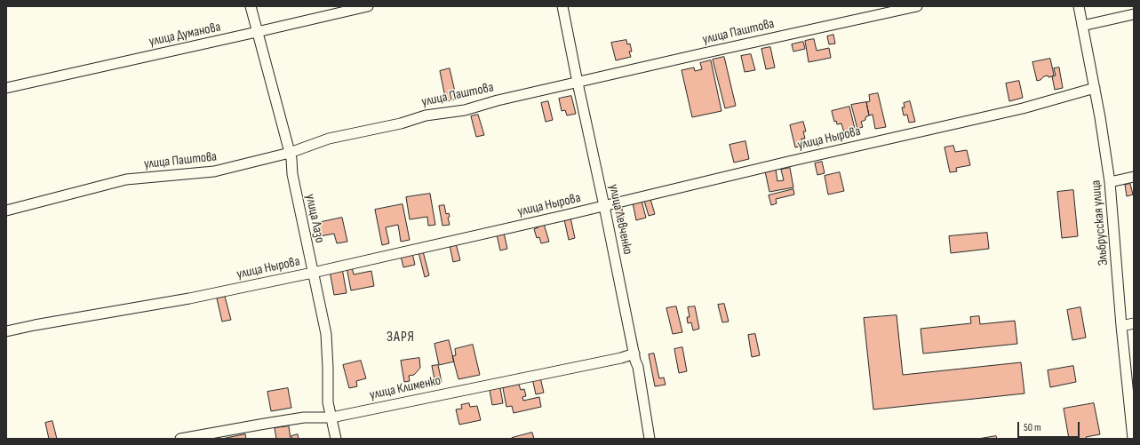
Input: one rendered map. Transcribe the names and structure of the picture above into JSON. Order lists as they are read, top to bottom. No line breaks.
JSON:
{"streets":{"street":["улица Паштова","улица Думанова","улица Нырова","улица Лазо","улица Левченко","Эльбрусская улица","улица Клименко"]},"crossings":[["улица Паштова","улица Лазо"],["улица Паштова","улица Левченко"],["улица Думанова","улица Лазо"],["улица Нырова","улица Лазо"],["улица Нырова","улица Левченко"],["улица Нырова","Эльбрусская улица"],["улица Лазо","улица Клименко"],["улица Левченко","улица Клименко"]],"districts":["ЗАРЯ"],"scale_bar":"50 m"}
